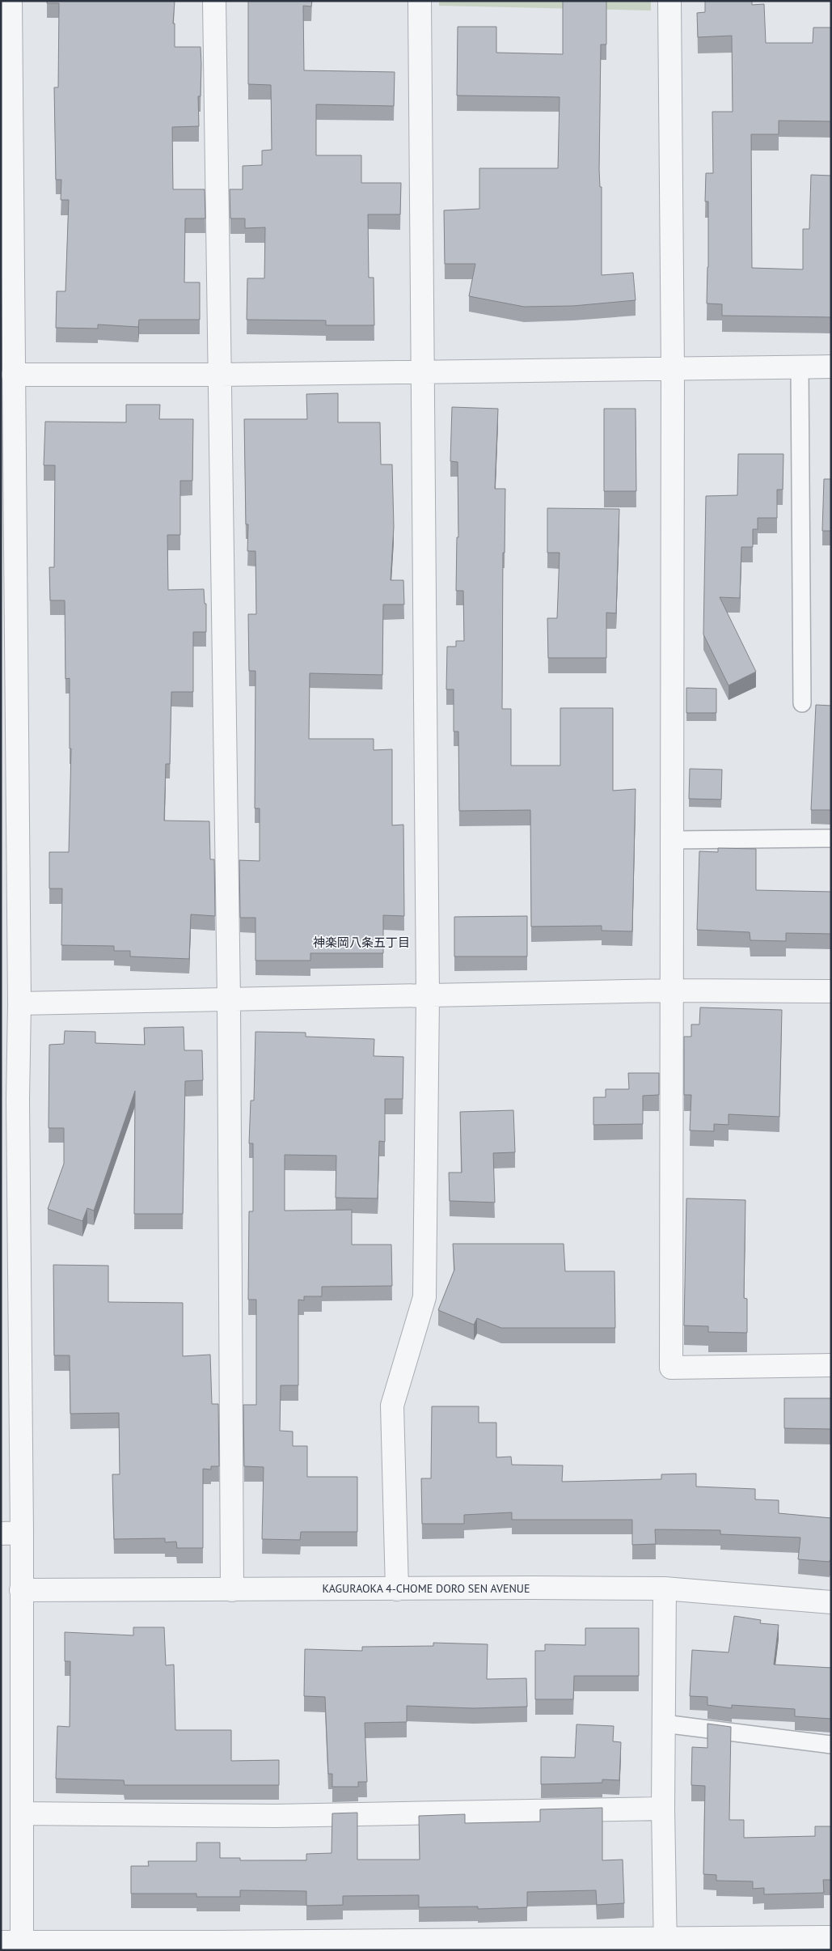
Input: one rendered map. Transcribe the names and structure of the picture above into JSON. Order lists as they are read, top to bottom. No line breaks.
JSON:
{"streets":{"street":["KAGURAOKA 4-CHOME DORO SEN AVENUE"]},"districts":["神楽岡八条五丁目"]}
